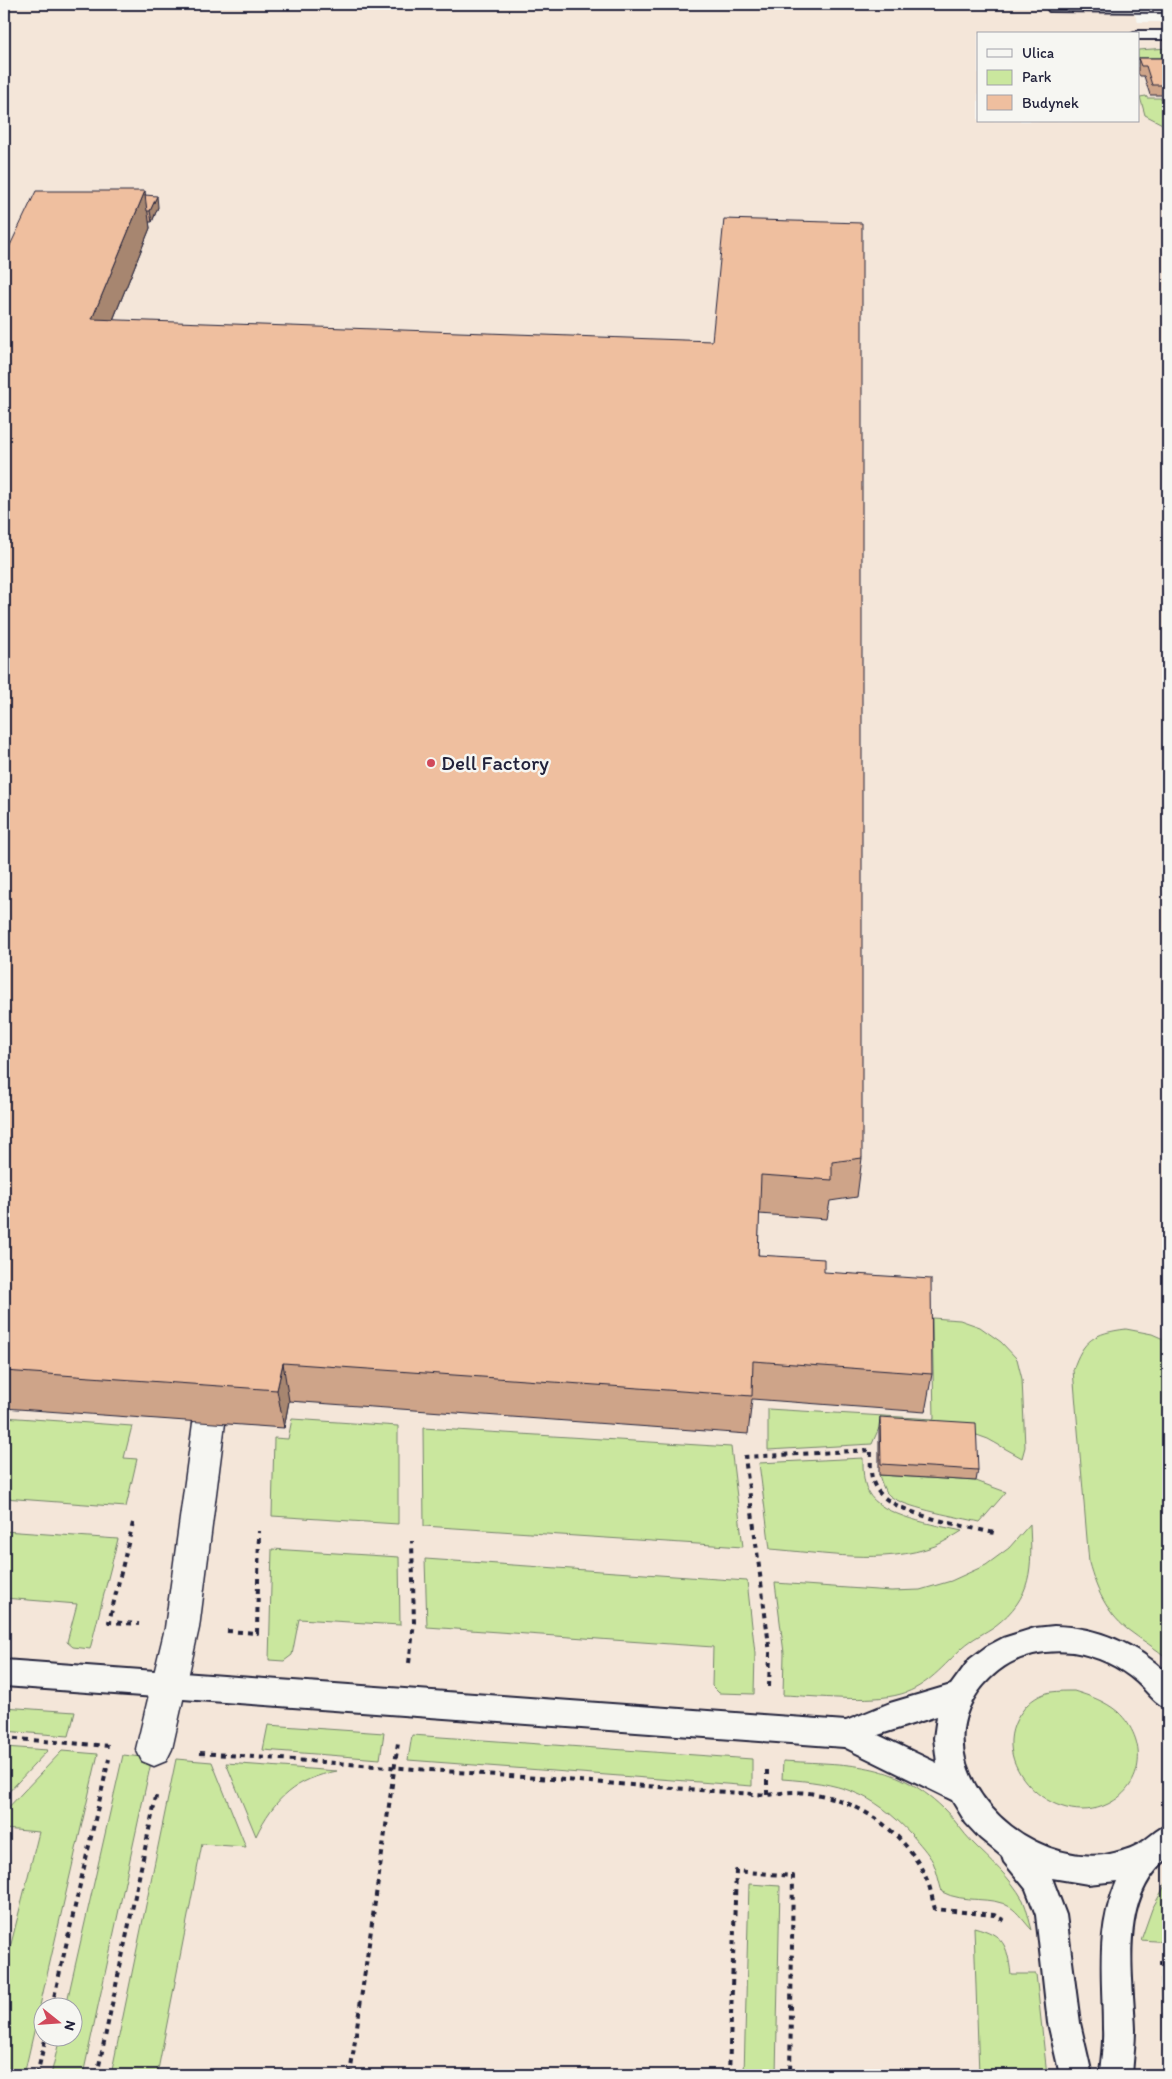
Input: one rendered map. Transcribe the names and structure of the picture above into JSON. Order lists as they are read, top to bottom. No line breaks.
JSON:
{"places":["Dell Factory"],"legend":["Ulica","Park","Budynek"],"north":"right"}
